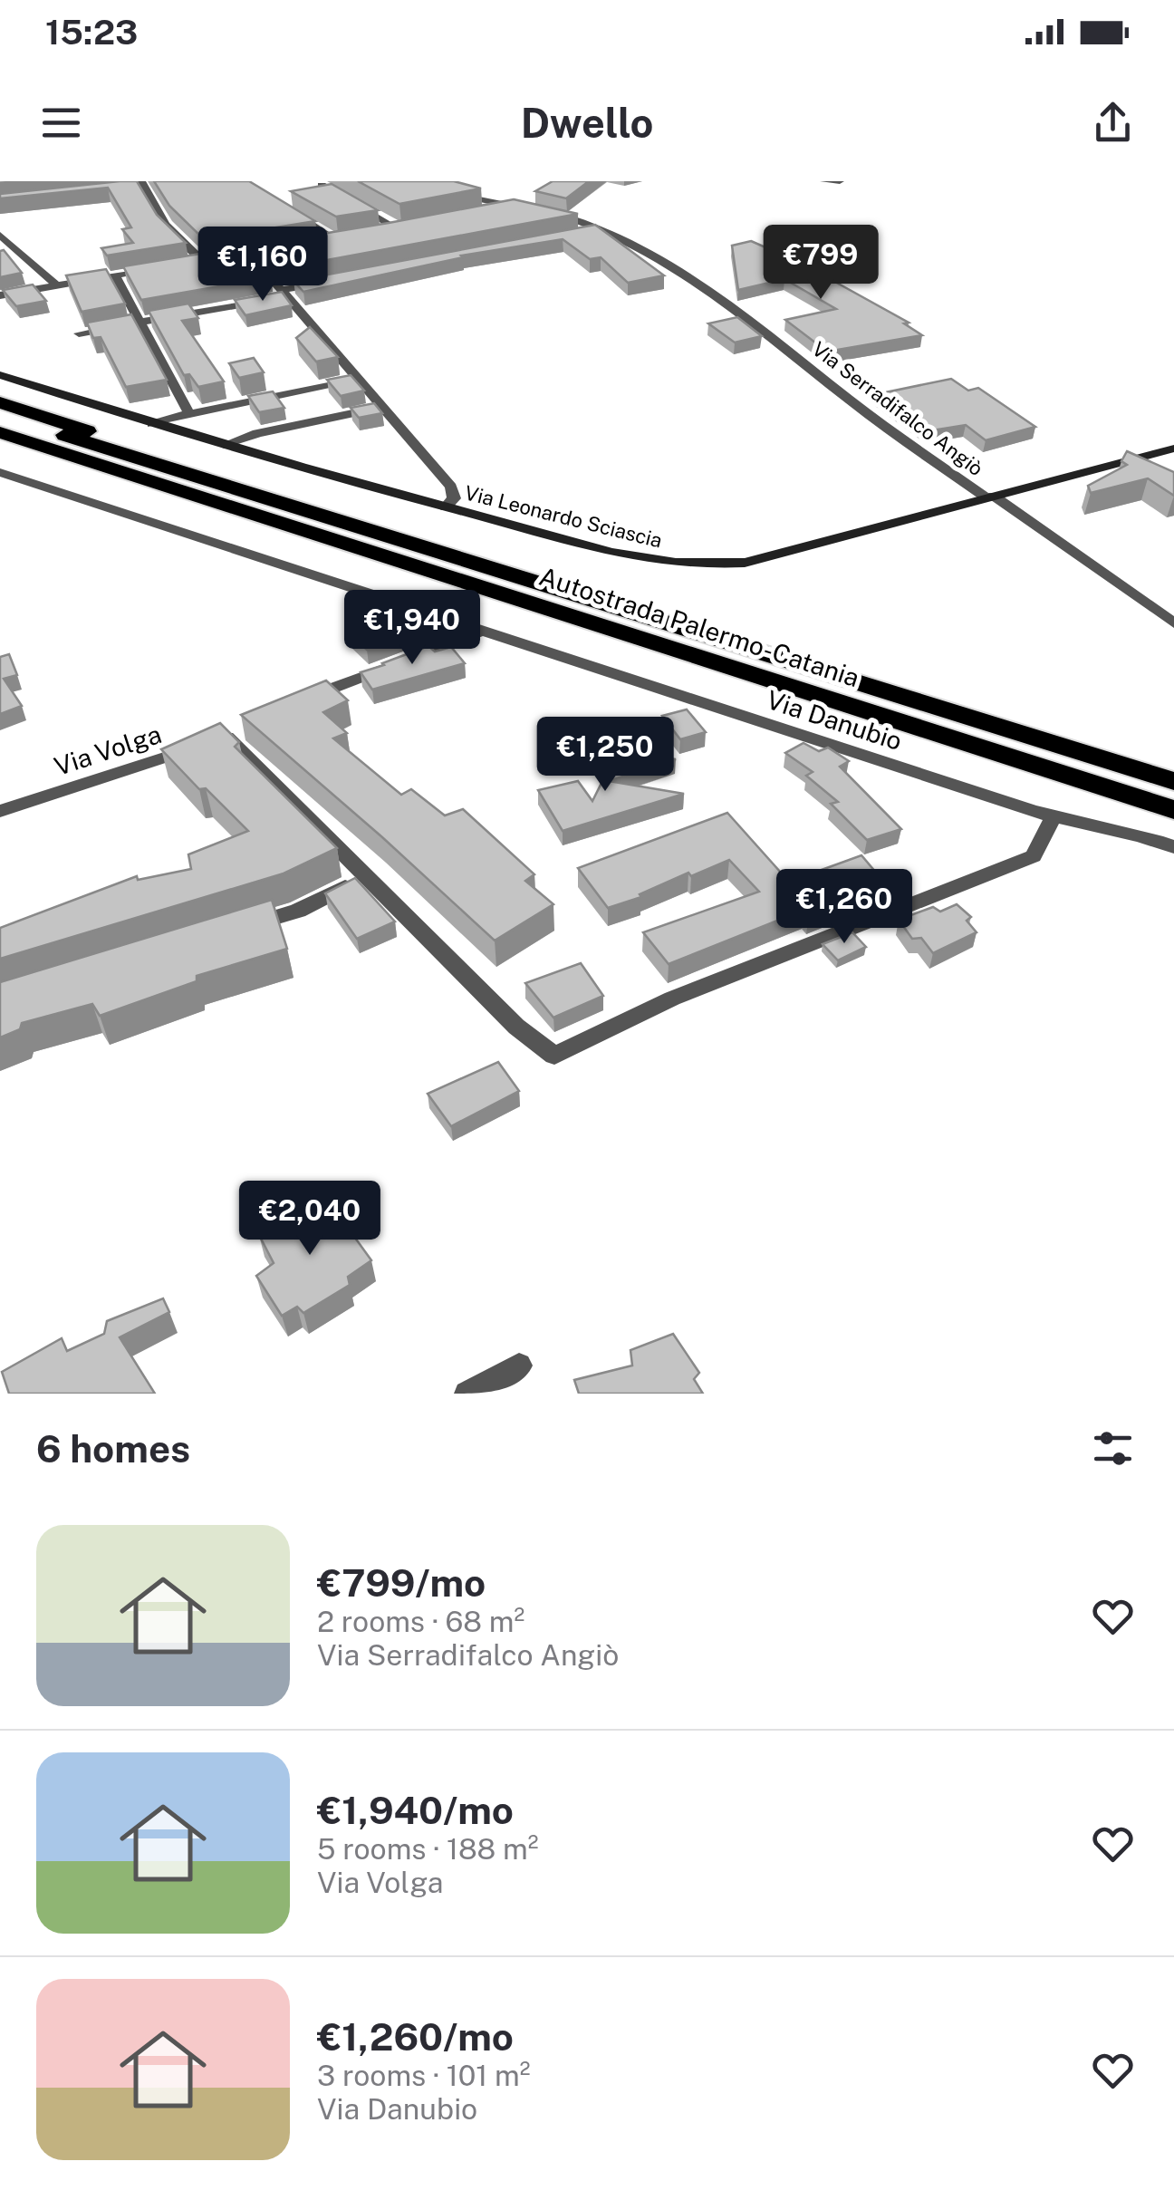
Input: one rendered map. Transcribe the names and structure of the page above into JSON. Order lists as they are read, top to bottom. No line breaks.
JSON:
{"streets":{"highway":["Autostrada Palermo-Catania"],"street":["Via Serradifalco Angiò","Via Leonardo Sciascia","Via Danubio","Via Volga"]},"crossings":[["Via Serradifalco Angiò","Via Leonardo Sciascia"]],"page":{"status":"15:23","header":"Dwello","price":["€799","€1,160","€1,940","€1,250","€1,260","€2,040"],"heading":"6 homes","list":[{"name":"€799/mo","note":"2 rooms · 68 m² · Via Serradifalco Angiò"},{"name":"€1,940/mo","note":"5 rooms · 188 m² · Via Volga"},{"name":"€1,260/mo","note":"3 rooms · 101 m² · Via Danubio"}]}}
